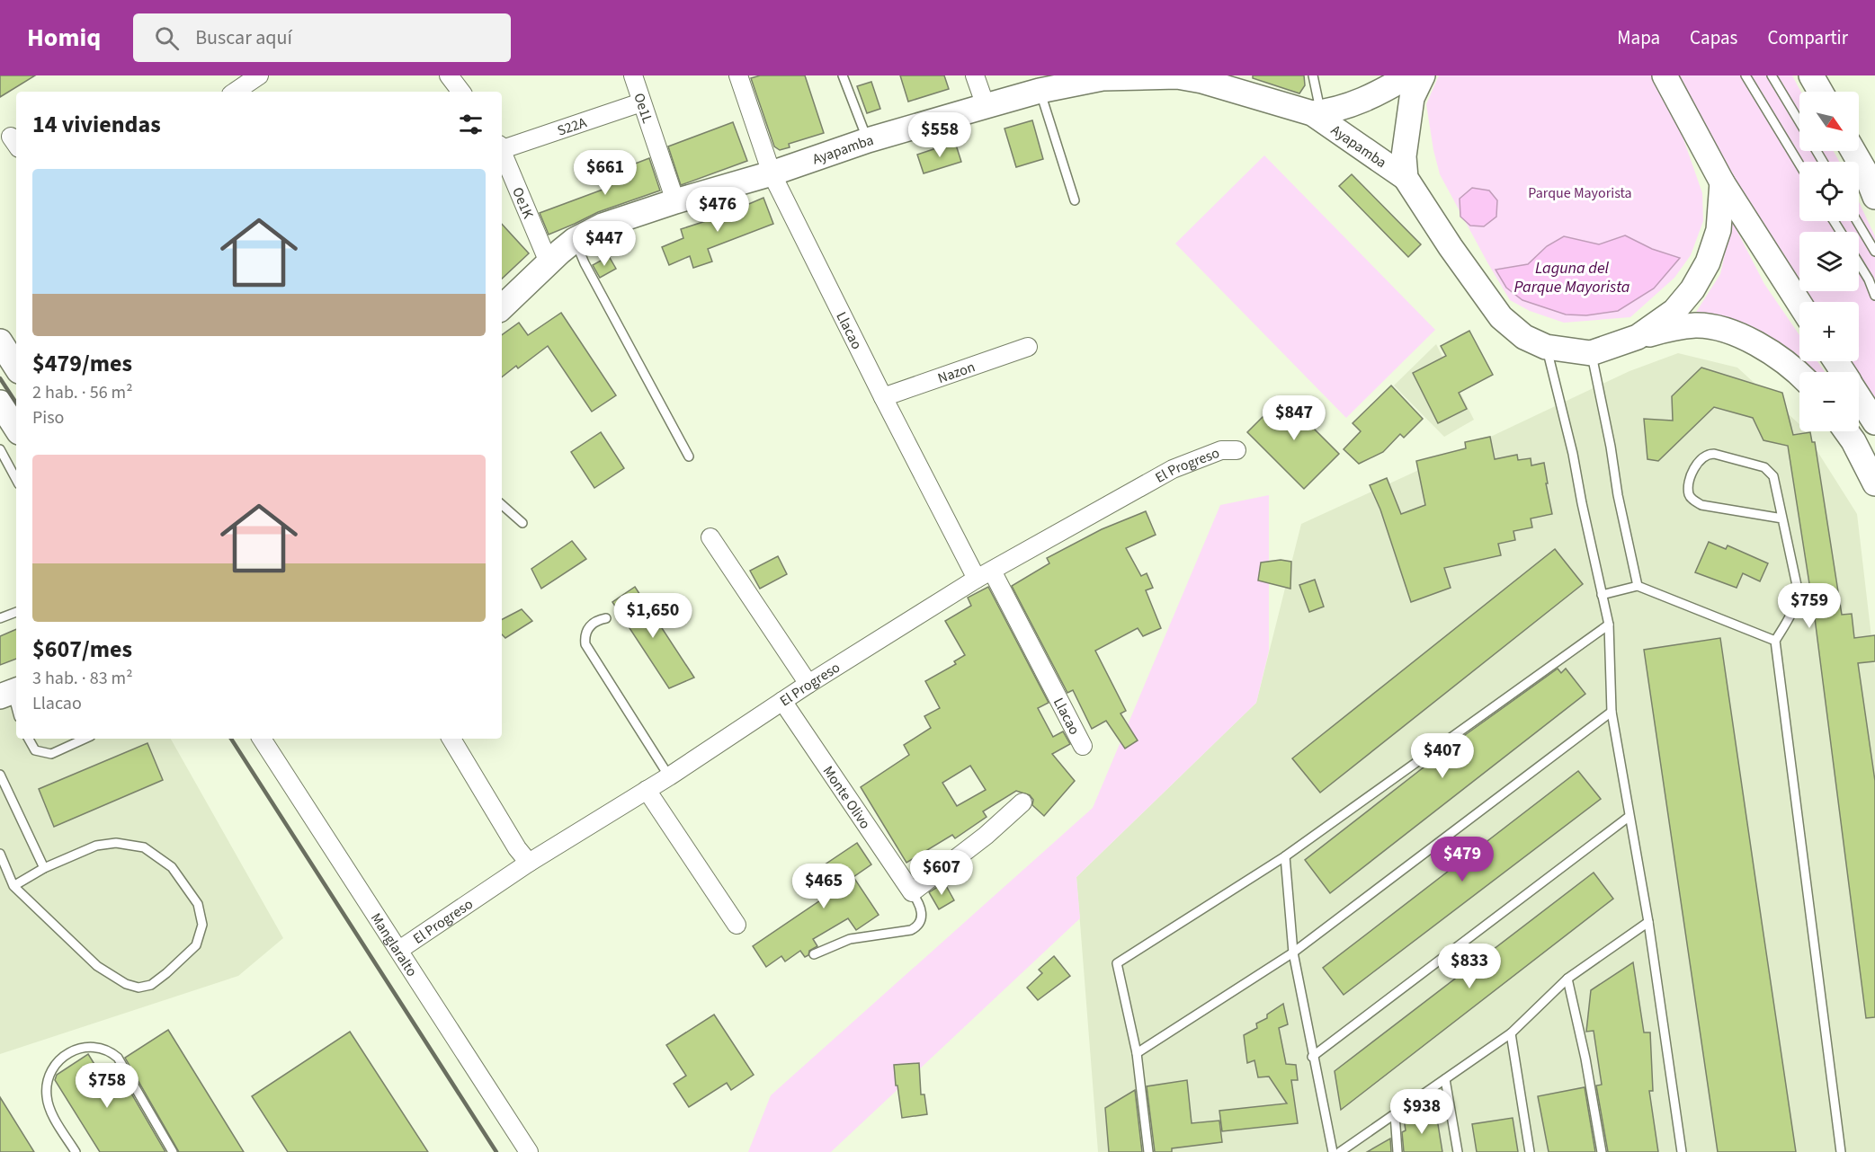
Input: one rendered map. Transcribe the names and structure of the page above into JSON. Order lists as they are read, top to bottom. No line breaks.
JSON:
{"streets":{"main road":["Ayapamba"],"street":["Oe1L","S22A","Oe1K","Llacao","Nazon","El Progreso","Monte Olivo","Manglaralto"]},"crossings":[["Oe1L","S22A"],["Oe1L","Ayapamba"],["Ayapamba","Oe1K"],["Ayapamba","Llacao"],["Llacao","Nazon"],["Llacao","El Progreso"],["El Progreso","Monte Olivo"],["El Progreso","Manglaralto"]],"water":["Laguna del Parque Mayorista"],"parks":["Parque Mayorista"],"north":"bottom right","page":{"header":"Homiq","search":"Buscar aquí","nav":["Mapa","Capas","Compartir"],"map_buttons":["+","−"],"heading":"14 viviendas","price":["$558","$661","$476","$447","$847","$759","$1,650","$407","$479","$607","$465","$833","$758","$938"],"list":[{"name":"$479/mes","note":"2 hab. · 56 m² · Piso"},{"name":"$607/mes","note":"3 hab. · 83 m² · Llacao"}]}}
